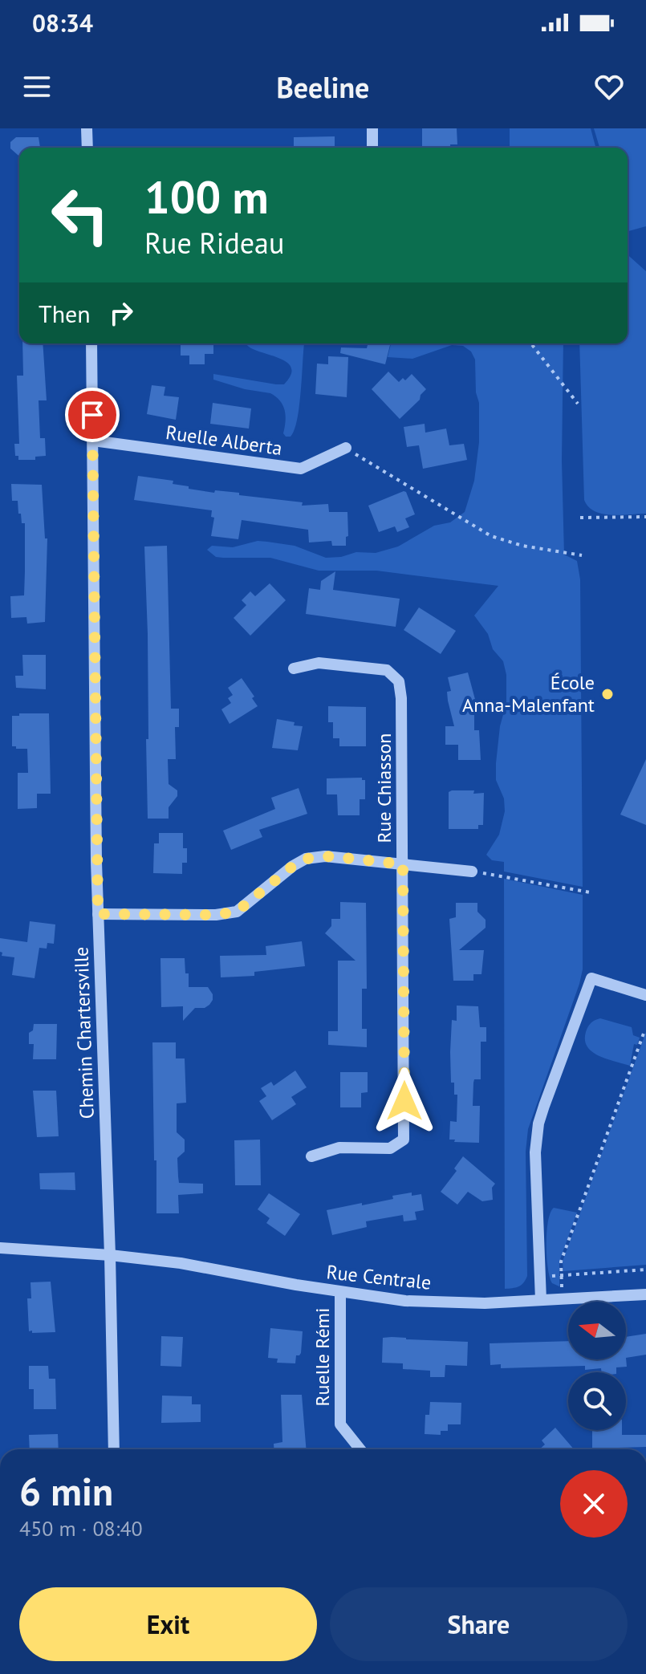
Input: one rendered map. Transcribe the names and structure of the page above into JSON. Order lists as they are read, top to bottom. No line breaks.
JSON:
{"streets":{"street":["Ruelle Alberta","Rue Chiasson","Chemin Chartersville","Rue Centrale","Ruelle Rémi"]},"crossings":[["Ruelle Alberta","Chemin Chartersville"],["Chemin Chartersville","Rue Centrale"],["Rue Centrale","Ruelle Rémi"]],"places":["École Anna-Malenfant"],"north":"left","page":{"status":"08:34","header":"Beeline","turn":["100 m","Rue Rideau"],"then":"Then","heading":["6 min","450 m · 08:40"],"buttons":["Exit","Share"]}}
